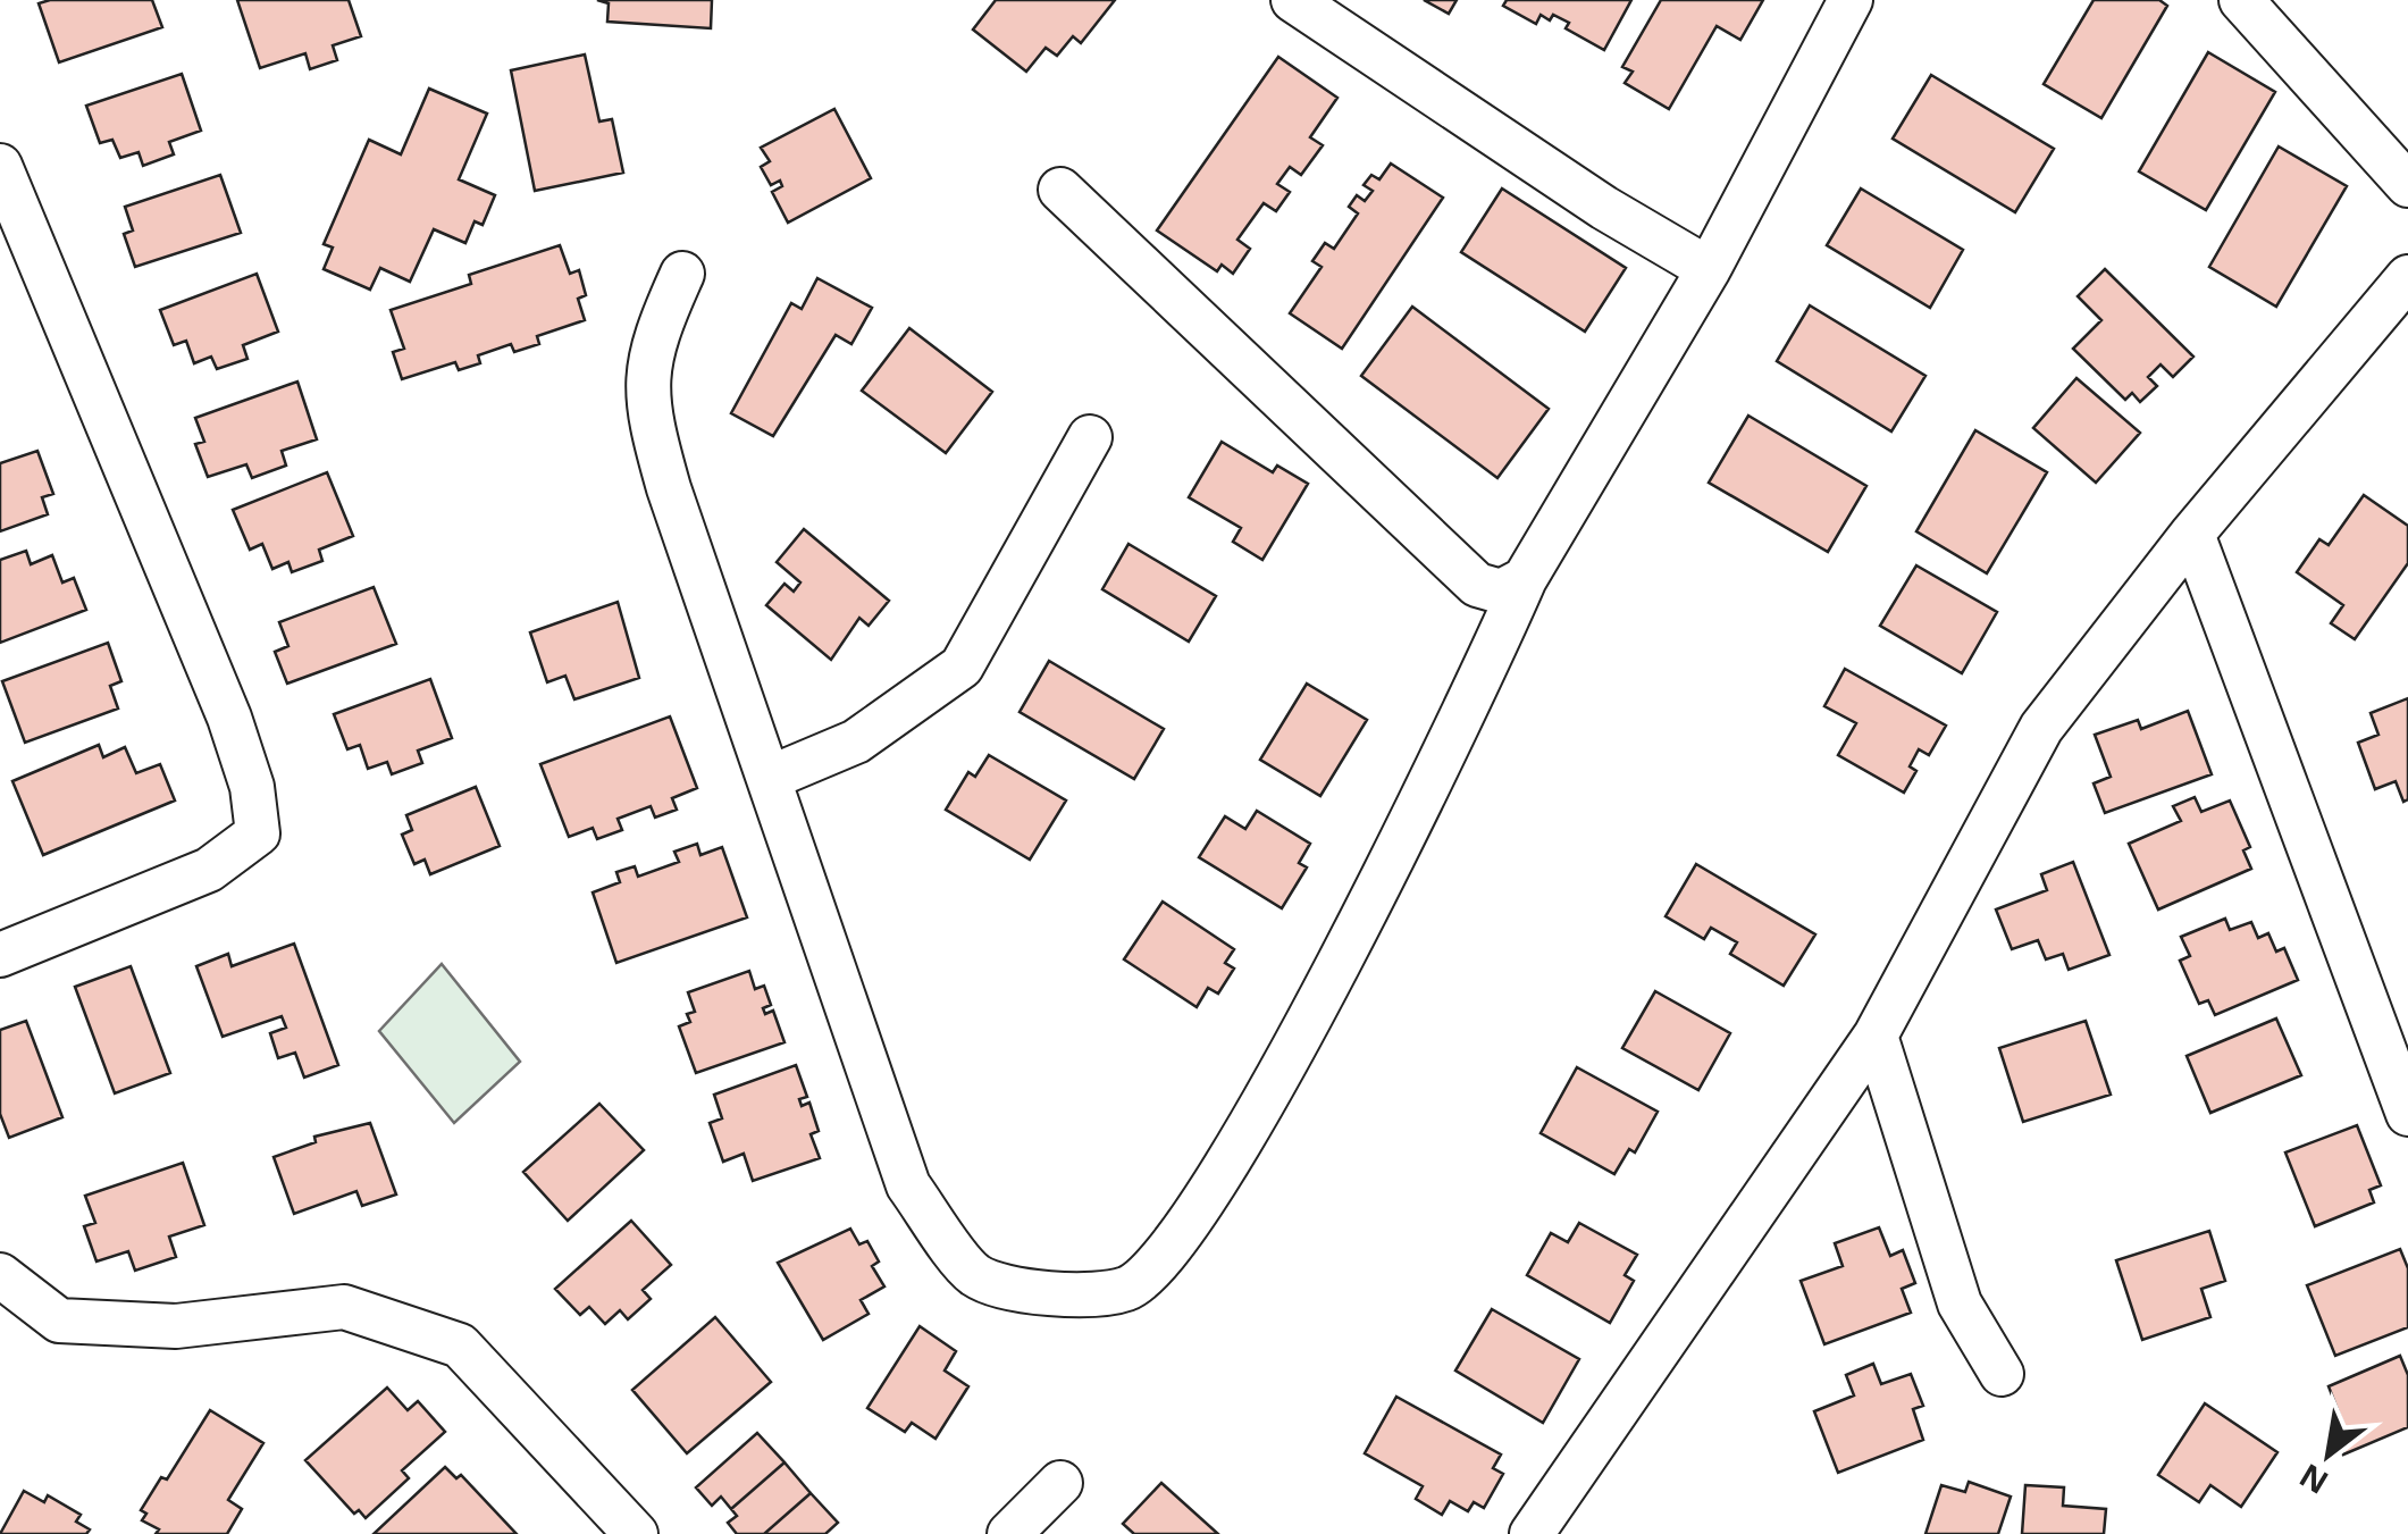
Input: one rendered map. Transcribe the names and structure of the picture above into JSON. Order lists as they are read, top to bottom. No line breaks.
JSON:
{"north":"bottom left"}
